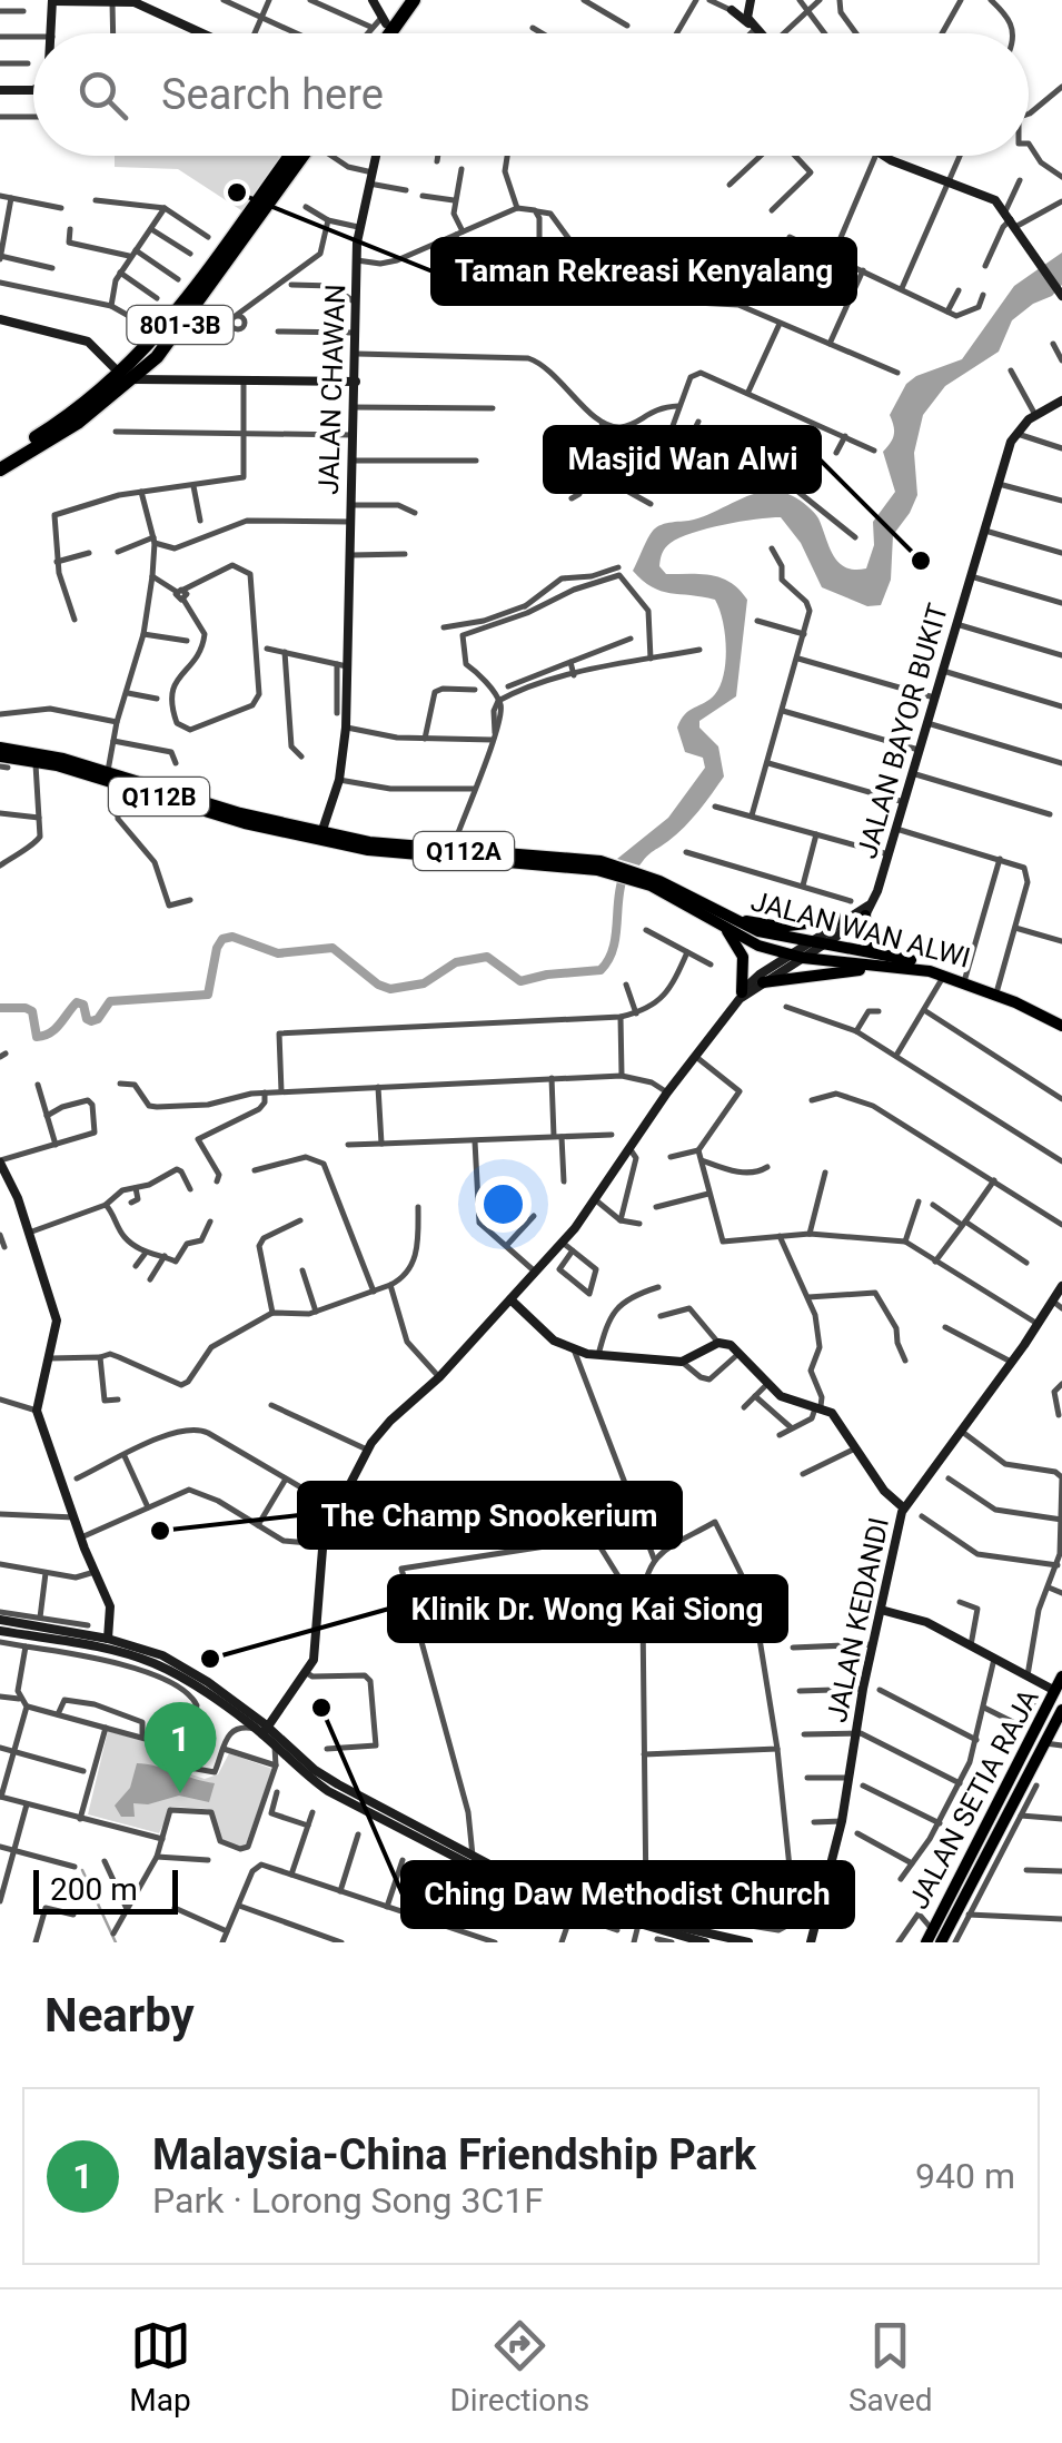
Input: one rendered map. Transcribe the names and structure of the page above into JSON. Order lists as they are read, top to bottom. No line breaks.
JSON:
{"streets":{"highway":["801-3B"],"main road":["Q112B","Q112A","JALAN WAN ALWI","JALAN SETIA RAJA"],"street":["JALAN CHAWAN","JALAN BAYOR BUKIT","JALAN KEDANDI"]},"crossings":[["JALAN CHAWAN","JALAN WAN ALWI"]],"places":["Taman Rekreasi Kenyalang","Masjid Wan Alwi","The Champ Snookerium","Klinik Dr. Wong Kai Siong","Ching Daw Methodist Church"],"scale_bar":"200 m","page":{"search":"Search here","pins":"1","scale":"200 m","heading":"Nearby","list":[{"mark":"1","name":"Malaysia-China Friendship Park","note":"Park · Lorong Song 3C1F","value":"940 m"}],"nav":["Map","Directions","Saved"]}}
